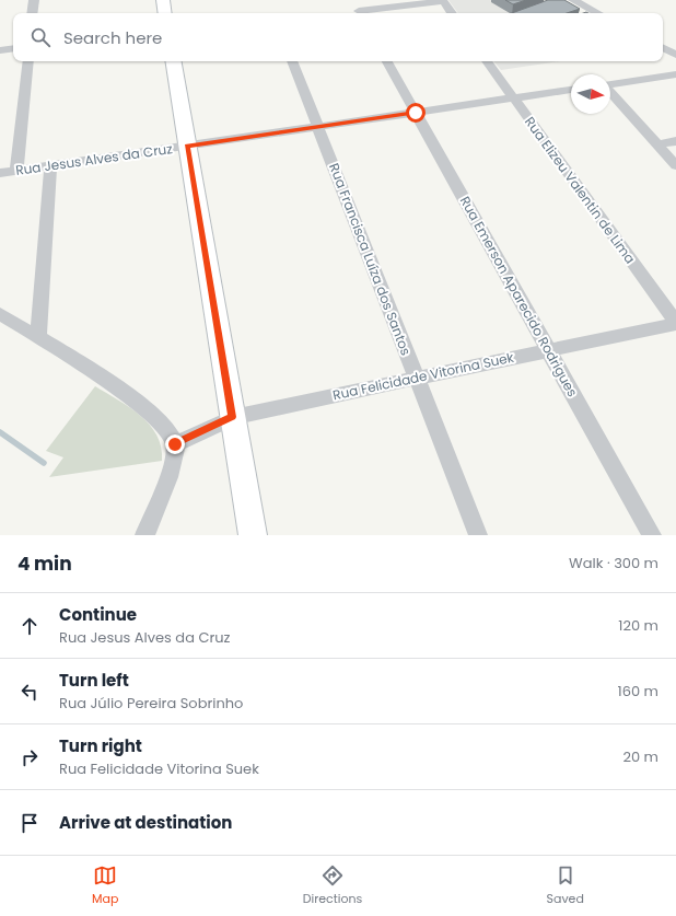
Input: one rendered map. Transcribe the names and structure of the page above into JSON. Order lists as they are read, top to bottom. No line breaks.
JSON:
{"streets":{"street":["Rua Jesus Alves da Cruz","Rua Elizeu Valentin de Lima","Rua Francisca Luíza dos Santos","Rua Emerson Aparecido Rodrigues","Rua Felicidade Vitorina Suek"]},"crossings":[["Rua Jesus Alves da Cruz","Rua Elizeu Valentin de Lima"],["Rua Jesus Alves da Cruz","Rua Francisca Luíza dos Santos"],["Rua Jesus Alves da Cruz","Rua Emerson Aparecido Rodrigues"],["Rua Elizeu Valentin de Lima","Rua Felicidade Vitorina Suek"],["Rua Francisca Luíza dos Santos","Rua Felicidade Vitorina Suek"],["Rua Emerson Aparecido Rodrigues","Rua Felicidade Vitorina Suek"]],"north":"right","page":{"search":"Search here","heading":["4 min","Walk · 300 m"],"list":[["Continue","Rua Jesus Alves da Cruz","120 m"],["Turn left","Rua Júlio Pereira Sobrinho","160 m"],["Turn right","Rua Felicidade Vitorina Suek","20 m"],"Arrive at destination"],"nav":["Map","Directions","Saved"]}}
